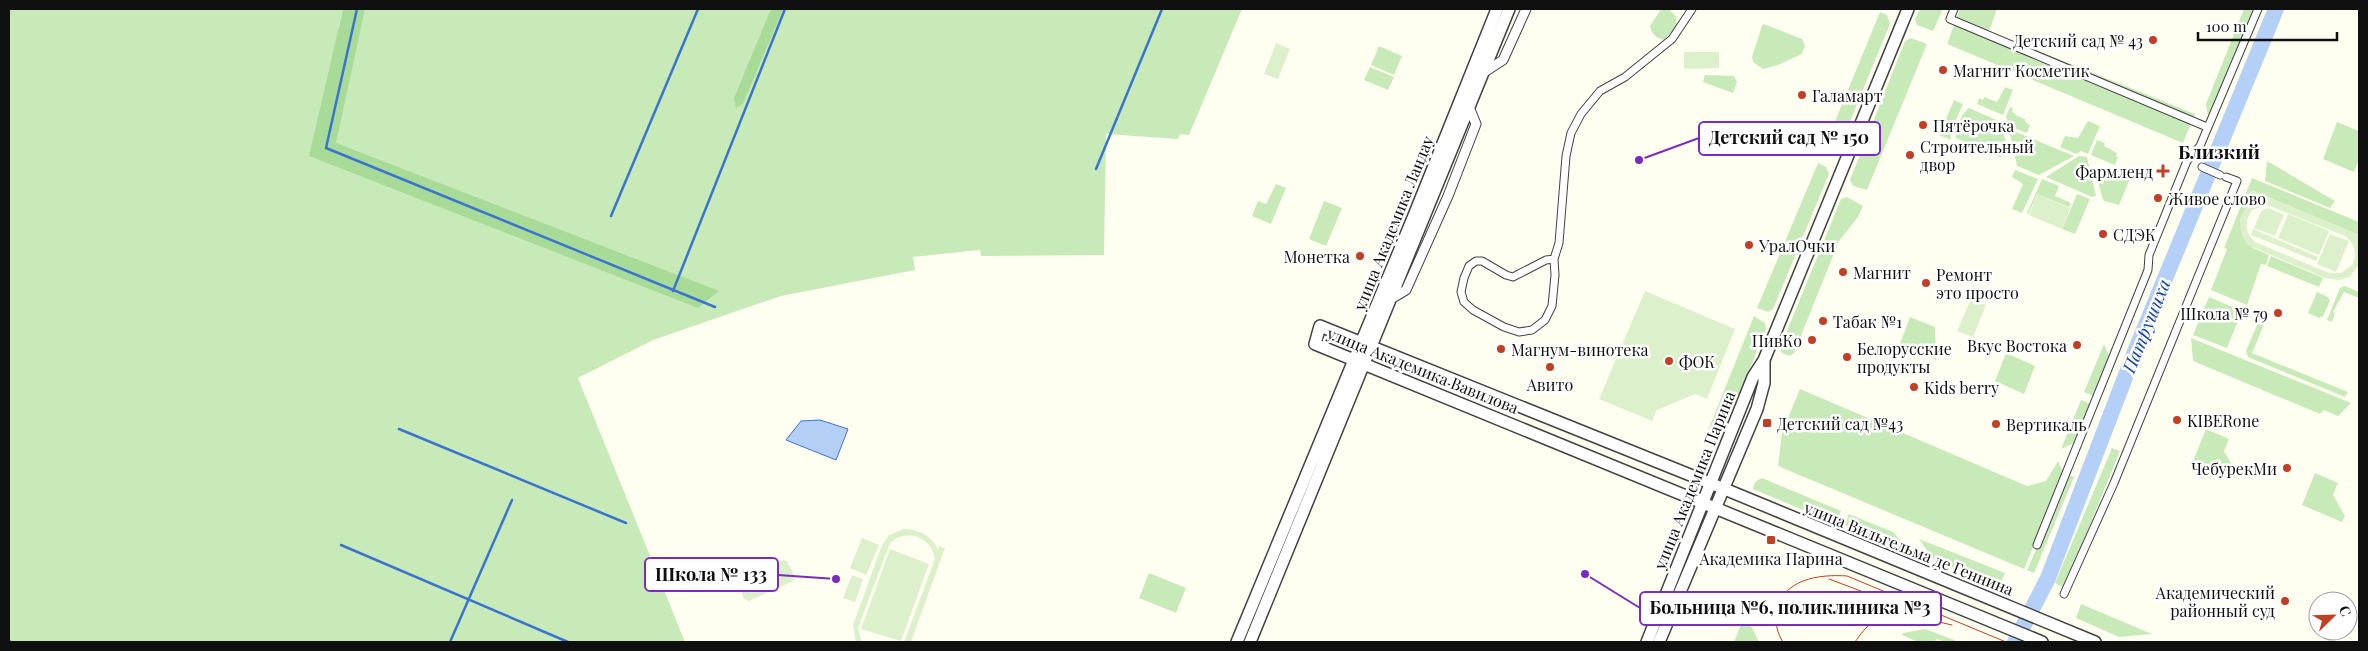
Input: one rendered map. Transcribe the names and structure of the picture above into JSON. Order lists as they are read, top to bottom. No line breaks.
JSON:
{"streets":{"street":["улица Академика Ландау","улица Академика Вавилова","улица Академика Парина","улица Вильгельма де Геннина"]},"crossings":[["улица Академика Ландау","улица Академика Вавилова"],["улица Академика Вавилова","улица Академика Парина"],["улица Академика Вавилова","улица Вильгельма де Геннина"],["улица Академика Парина","улица Вильгельма де Геннина"]],"districts":["Близкий"],"water":["Патрушиха"],"places":{"other":["Детский сад № 43","Магнит Косметик","Галамарт","Пятёрочка","Строительный двор","Детский сад № 150","Живое слово","СДЭК","УралОчки","Монетка","Магнит","Ремонт это просто","Школа № 79","Табак №1","ПивКо","Вкус Востока","Магнум-винотека","Белорусские продукты","ФОК","Авито","Kids berry","KIBERone","Вертикаль","ЧебурекМи","Больница №6, поликлиника №3","Школа № 133","Академический районный суд"],"health":["Фармленд"],"transit":["Детский сад №43","Академика Парина"]},"scale_bar":"100 m","north":"top right"}
